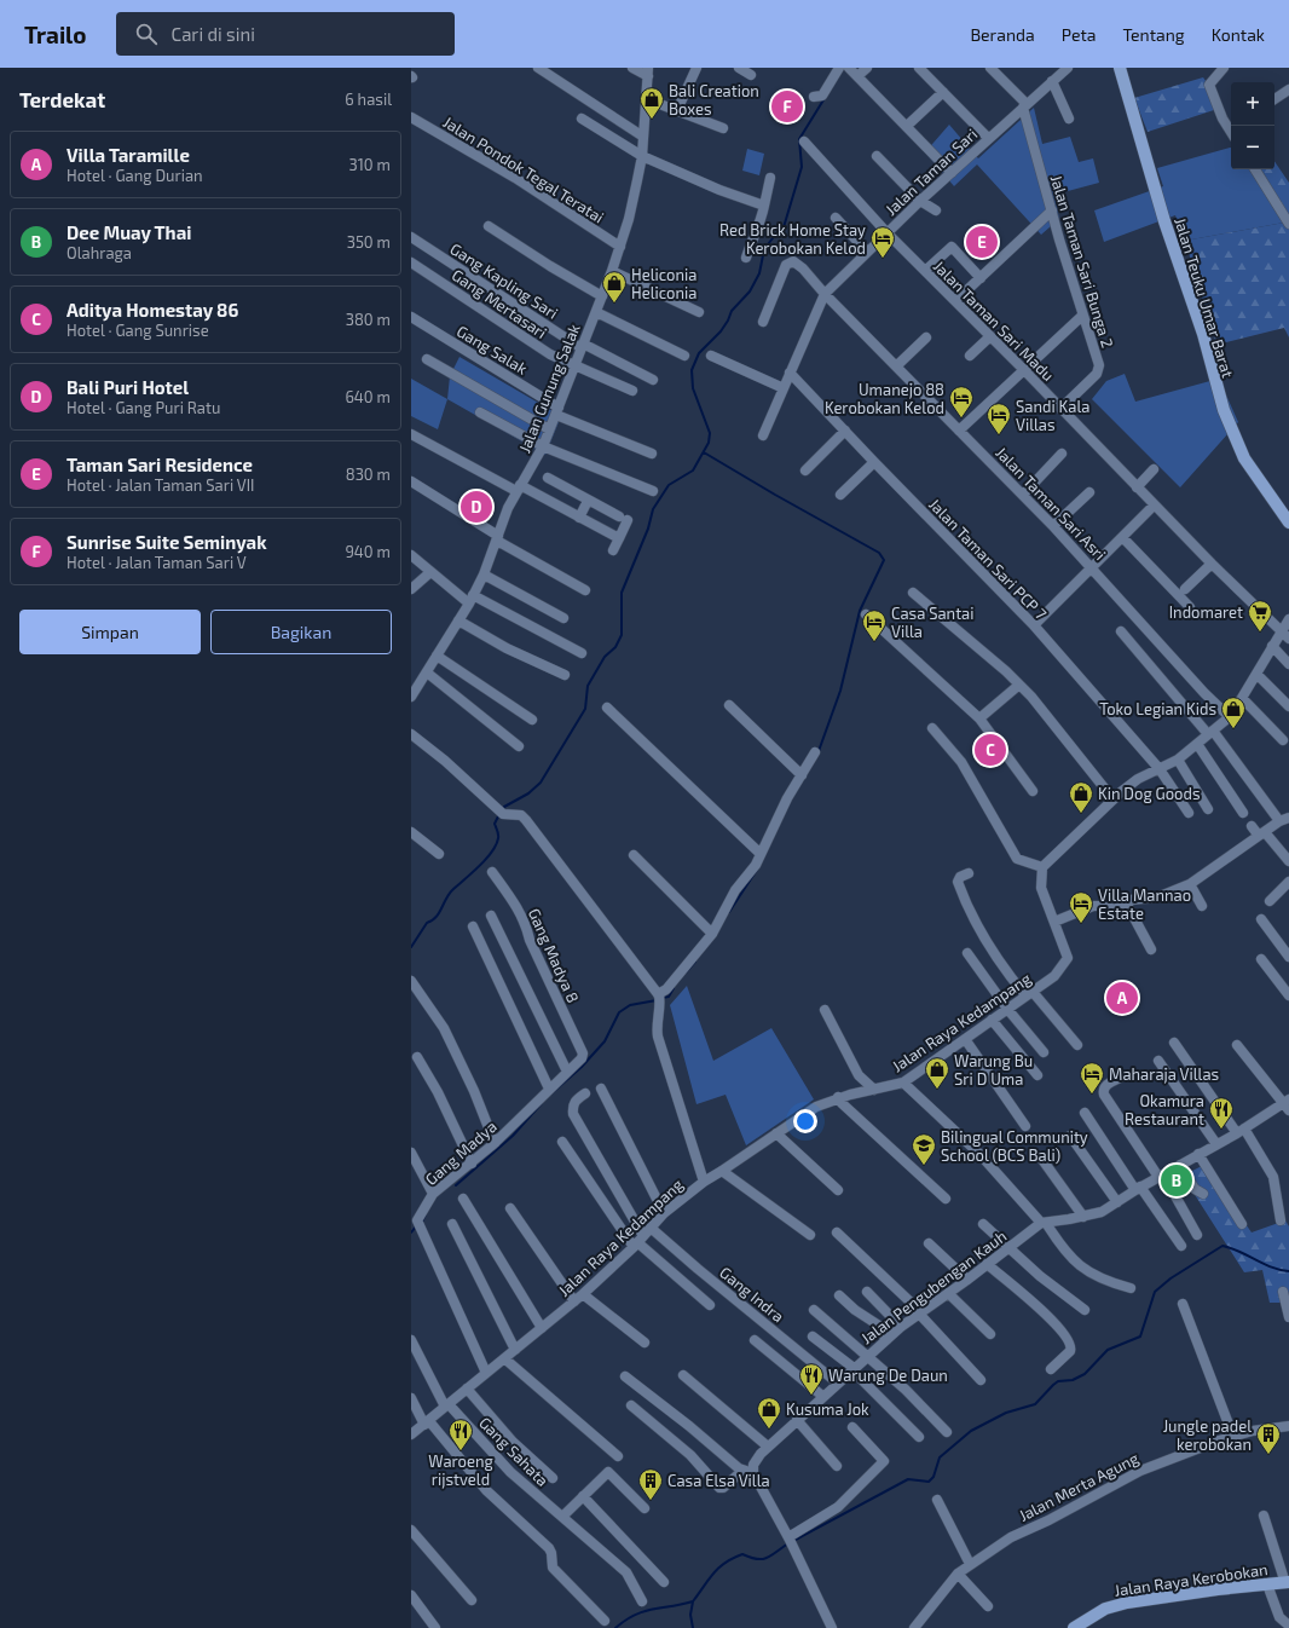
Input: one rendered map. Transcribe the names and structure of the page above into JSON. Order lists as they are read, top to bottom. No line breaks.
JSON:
{"streets":{"main road":["Jalan Teuku Umar Barat","Jalan Raya Kerobokan"],"street":["Jalan Pondok Tegal Teratai","Jalan Taman Sari","Jalan Taman Sari Bunga 2","Gang Kapling Sari","Gang Mertasari","Jalan Taman Sari Madu","Gang Salak","Jalan Gunung Salak","Jalan Taman Sari Asri","Jalan Taman Sari PCP 7","Gang Madya 8","Jalan Raya Kedampang","Gang Madya","Jalan Pengubengan Kauh","Gang Indra","Gang Sahata","Jalan Merta Agung"]},"crossings":[["Jalan Pondok Tegal Teratai","Jalan Gunung Salak"],["Jalan Taman Sari","Jalan Taman Sari Bunga 2"],["Jalan Taman Sari","Jalan Taman Sari Madu"],["Jalan Taman Sari","Jalan Taman Sari Asri"],["Jalan Taman Sari","Jalan Taman Sari PCP 7"],["Jalan Taman Sari Bunga 2","Jalan Taman Sari Madu"],["Gang Kapling Sari","Jalan Gunung Salak"],["Gang Mertasari","Jalan Gunung Salak"],["Gang Salak","Jalan Gunung Salak"],["Gang Madya 8","Gang Madya"],["Jalan Raya Kedampang","Gang Madya"],["Jalan Raya Kedampang","Gang Indra"],["Jalan Raya Kedampang","Gang Sahata"],["Jalan Pengubengan Kauh","Gang Indra"]],"places":{"shop":["Bali Creation Boxes","Heliconia Heliconia","Toko Legian Kids","Kin Dog Goods","Warung Bu Sri D Uma","Kusuma Jok"],"hotel":["Red Brick Home Stay Kerobokan Kelod","Umanejo 88 Kerobokan Kelod","Sandi Kala Villas","Casa Santai Villa","Villa Mannao Estate","Maharaja Villas"],"supermarket":["Indomaret"],"restaurant":["Okamura Restaurant","Warung De Daun","Waroeng rijstveld"],"school or university":["Bilingual Community School (BCS Bali)"],"building":["Jungle padel kerobokan","Casa Elsa Villa"]},"page":{"header":"Trailo","search":"Cari di sini","nav":["Beranda","Peta","Tentang","Kontak"],"heading":["Terdekat","6 hasil"],"map_buttons":["+","−"],"pins":["F","E","D","C","A","B"],"list":[{"mark":"A","name":"Villa Taramille","note":"Hotel · Gang Durian","value":"310 m"},{"mark":"B","name":"Dee Muay Thai","note":"Olahraga","value":"350 m"},{"mark":"C","name":"Aditya Homestay 86","note":"Hotel · Gang Sunrise","value":"380 m"},{"mark":"D","name":"Bali Puri Hotel","note":"Hotel · Gang Puri Ratu","value":"640 m"},{"mark":"E","name":"Taman Sari Residence","note":"Hotel · Jalan Taman Sari VII","value":"830 m"},{"mark":"F","name":"Sunrise Suite Seminyak","note":"Hotel · Jalan Taman Sari V","value":"940 m"}],"buttons":["Simpan","Bagikan"]}}
